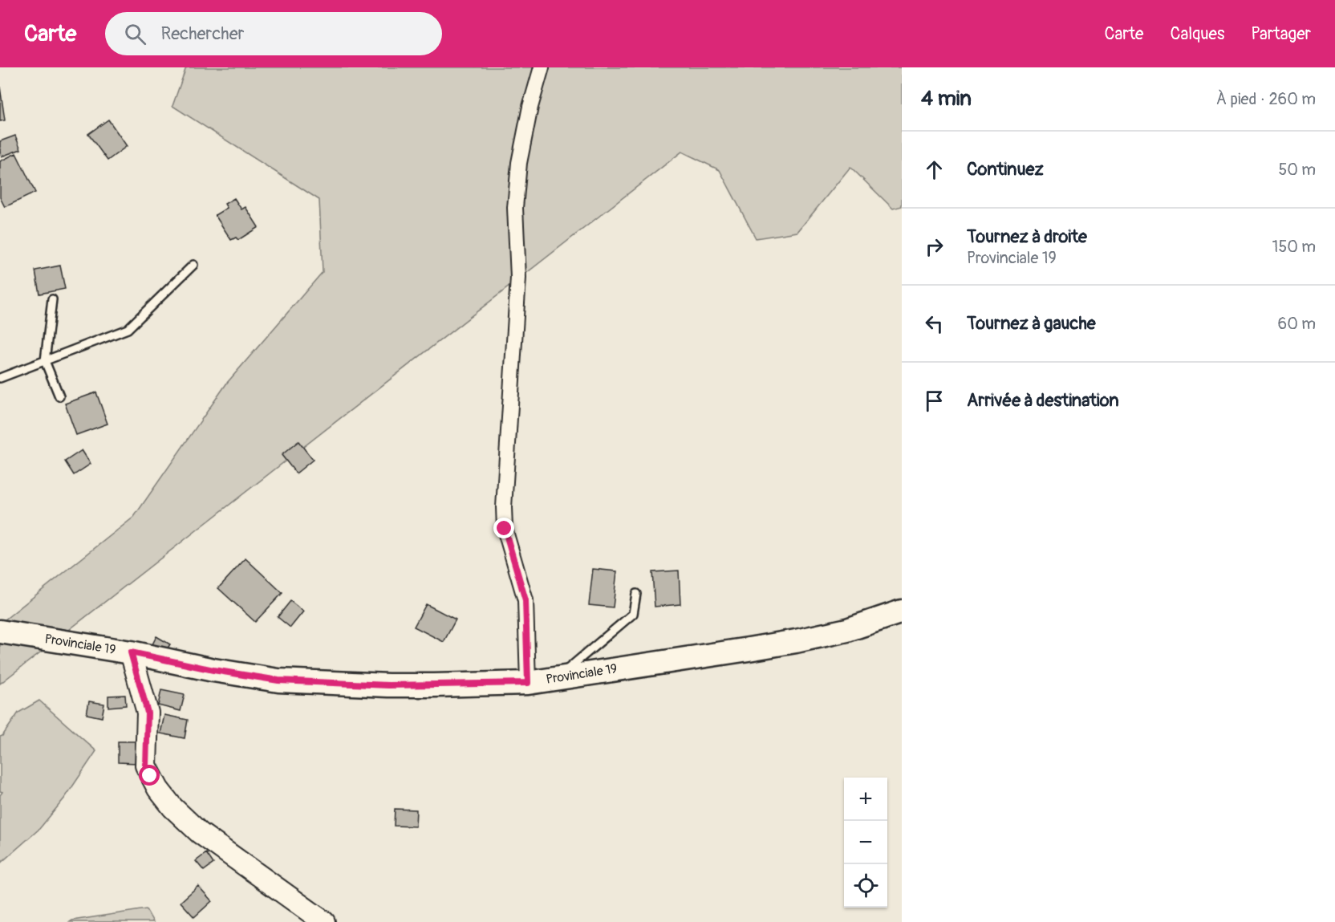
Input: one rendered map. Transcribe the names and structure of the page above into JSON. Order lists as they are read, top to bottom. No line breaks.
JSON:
{"streets":{"main road":["Provinciale 19"]},"page":{"header":"Carte","search":"Rechercher","nav":["Carte","Calques","Partager"],"heading":["4 min","À pied · 260 m"],"list":[["Continuez","50 m"],["Tournez à droite","Provinciale 19","150 m"],["Tournez à gauche","60 m"],"Arrivée à destination"],"map_buttons":["+","−"]}}
